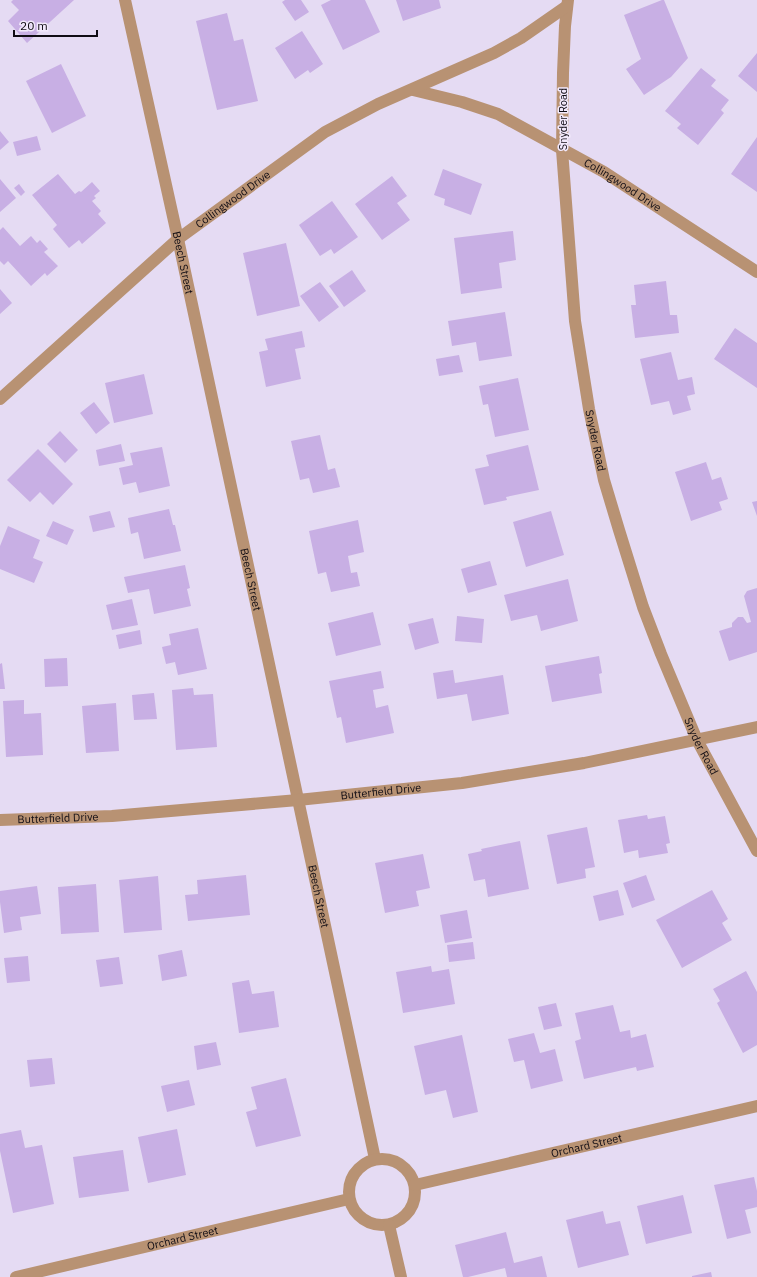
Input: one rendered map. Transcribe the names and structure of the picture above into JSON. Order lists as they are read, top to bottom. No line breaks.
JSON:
{"streets":{"street":["Snyder Road","Collingwood Drive","Beech Street","Butterfield Drive","Orchard Street"]},"crossings":[["Snyder Road","Collingwood Drive"],["Snyder Road","Butterfield Drive"],["Collingwood Drive","Beech Street"],["Beech Street","Butterfield Drive"],["Beech Street","Orchard Street"]],"scale_bar":"20 m"}
